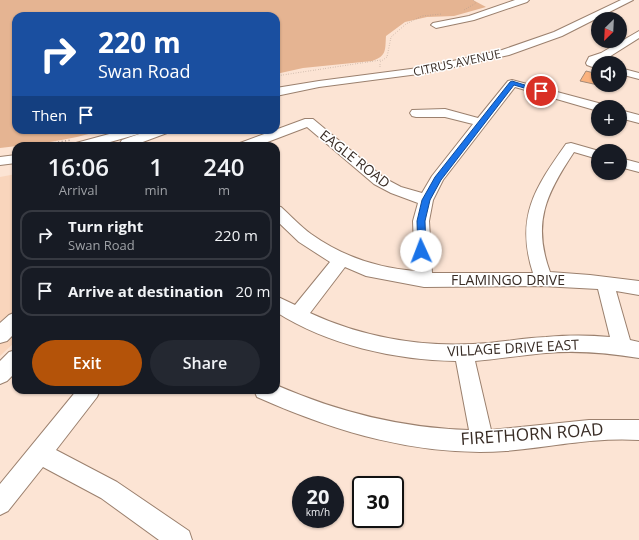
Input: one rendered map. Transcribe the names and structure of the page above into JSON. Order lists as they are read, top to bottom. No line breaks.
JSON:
{"streets":{"street":["CITRUS AVENUE","EAGLE ROAD","FLAMINGO DRIVE","VILLAGE DRIVE EAST","FIRETHORN ROAD"]},"north":"bottom left","page":{"map_buttons":["+","−"],"turn":["220 m","Swan Road"],"then":"Then","eta":["16:06","Arrival","1","min","240","m"],"list":[{"name":"Turn right","note":"Swan Road","value":"220 m"},{"name":"Arrive at destination","value":"20 m"}],"buttons":["Exit","Share"],"speed":"20 km/h","limit":"30"}}
